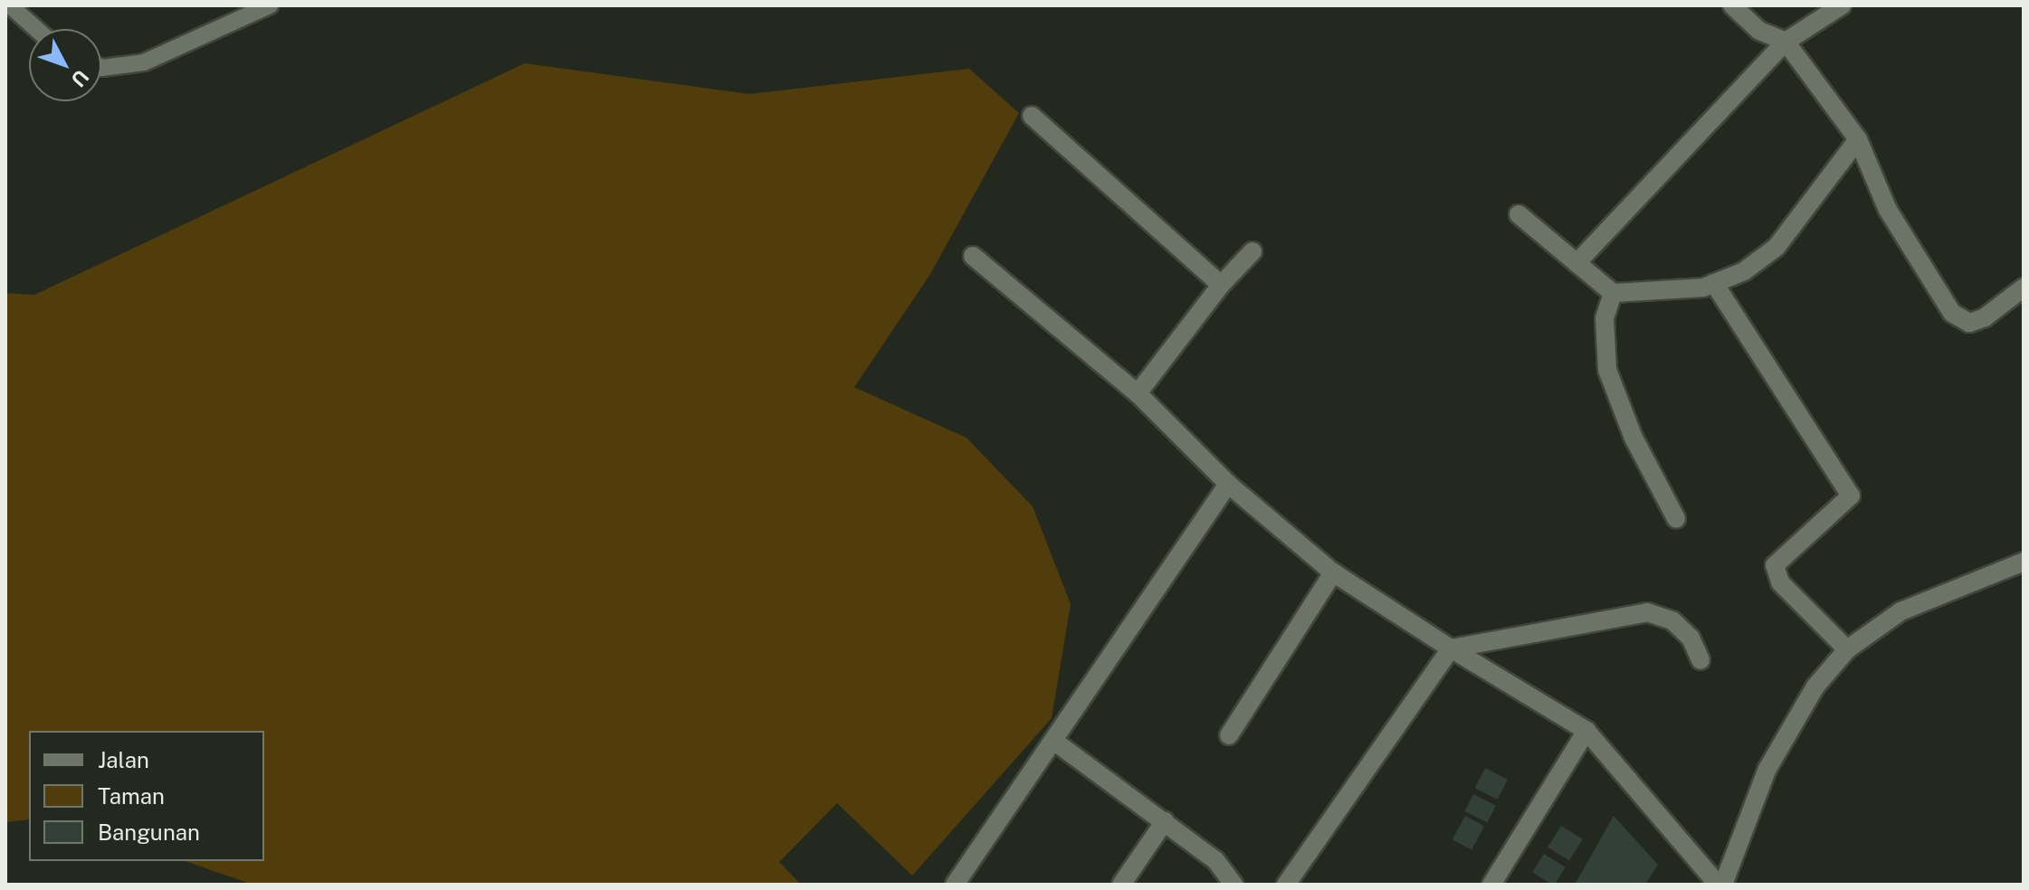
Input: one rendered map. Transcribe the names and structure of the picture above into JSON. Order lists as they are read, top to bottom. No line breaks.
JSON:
{"legend":["Jalan","Taman","Bangunan"],"north":"bottom right"}
